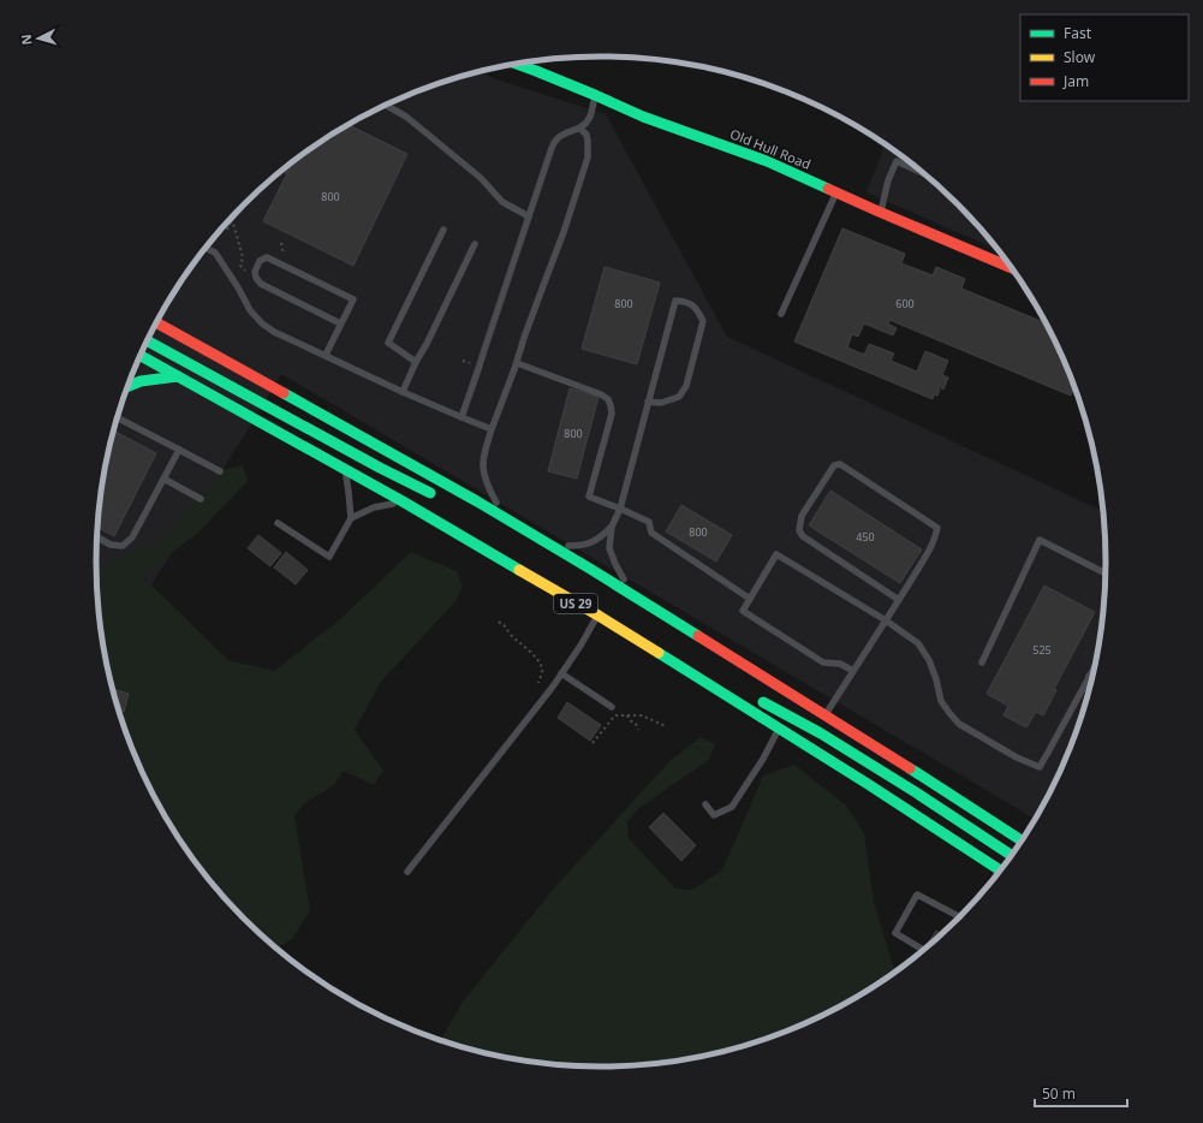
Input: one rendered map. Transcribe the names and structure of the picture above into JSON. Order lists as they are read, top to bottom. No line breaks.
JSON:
{"streets":{"main road":["Old Hull Road","US 29"]},"house_numbers":["800","800","600","800","800","450","525"],"legend":["Fast","Slow","Jam"],"scale_bar":"50 m","north":"left"}
